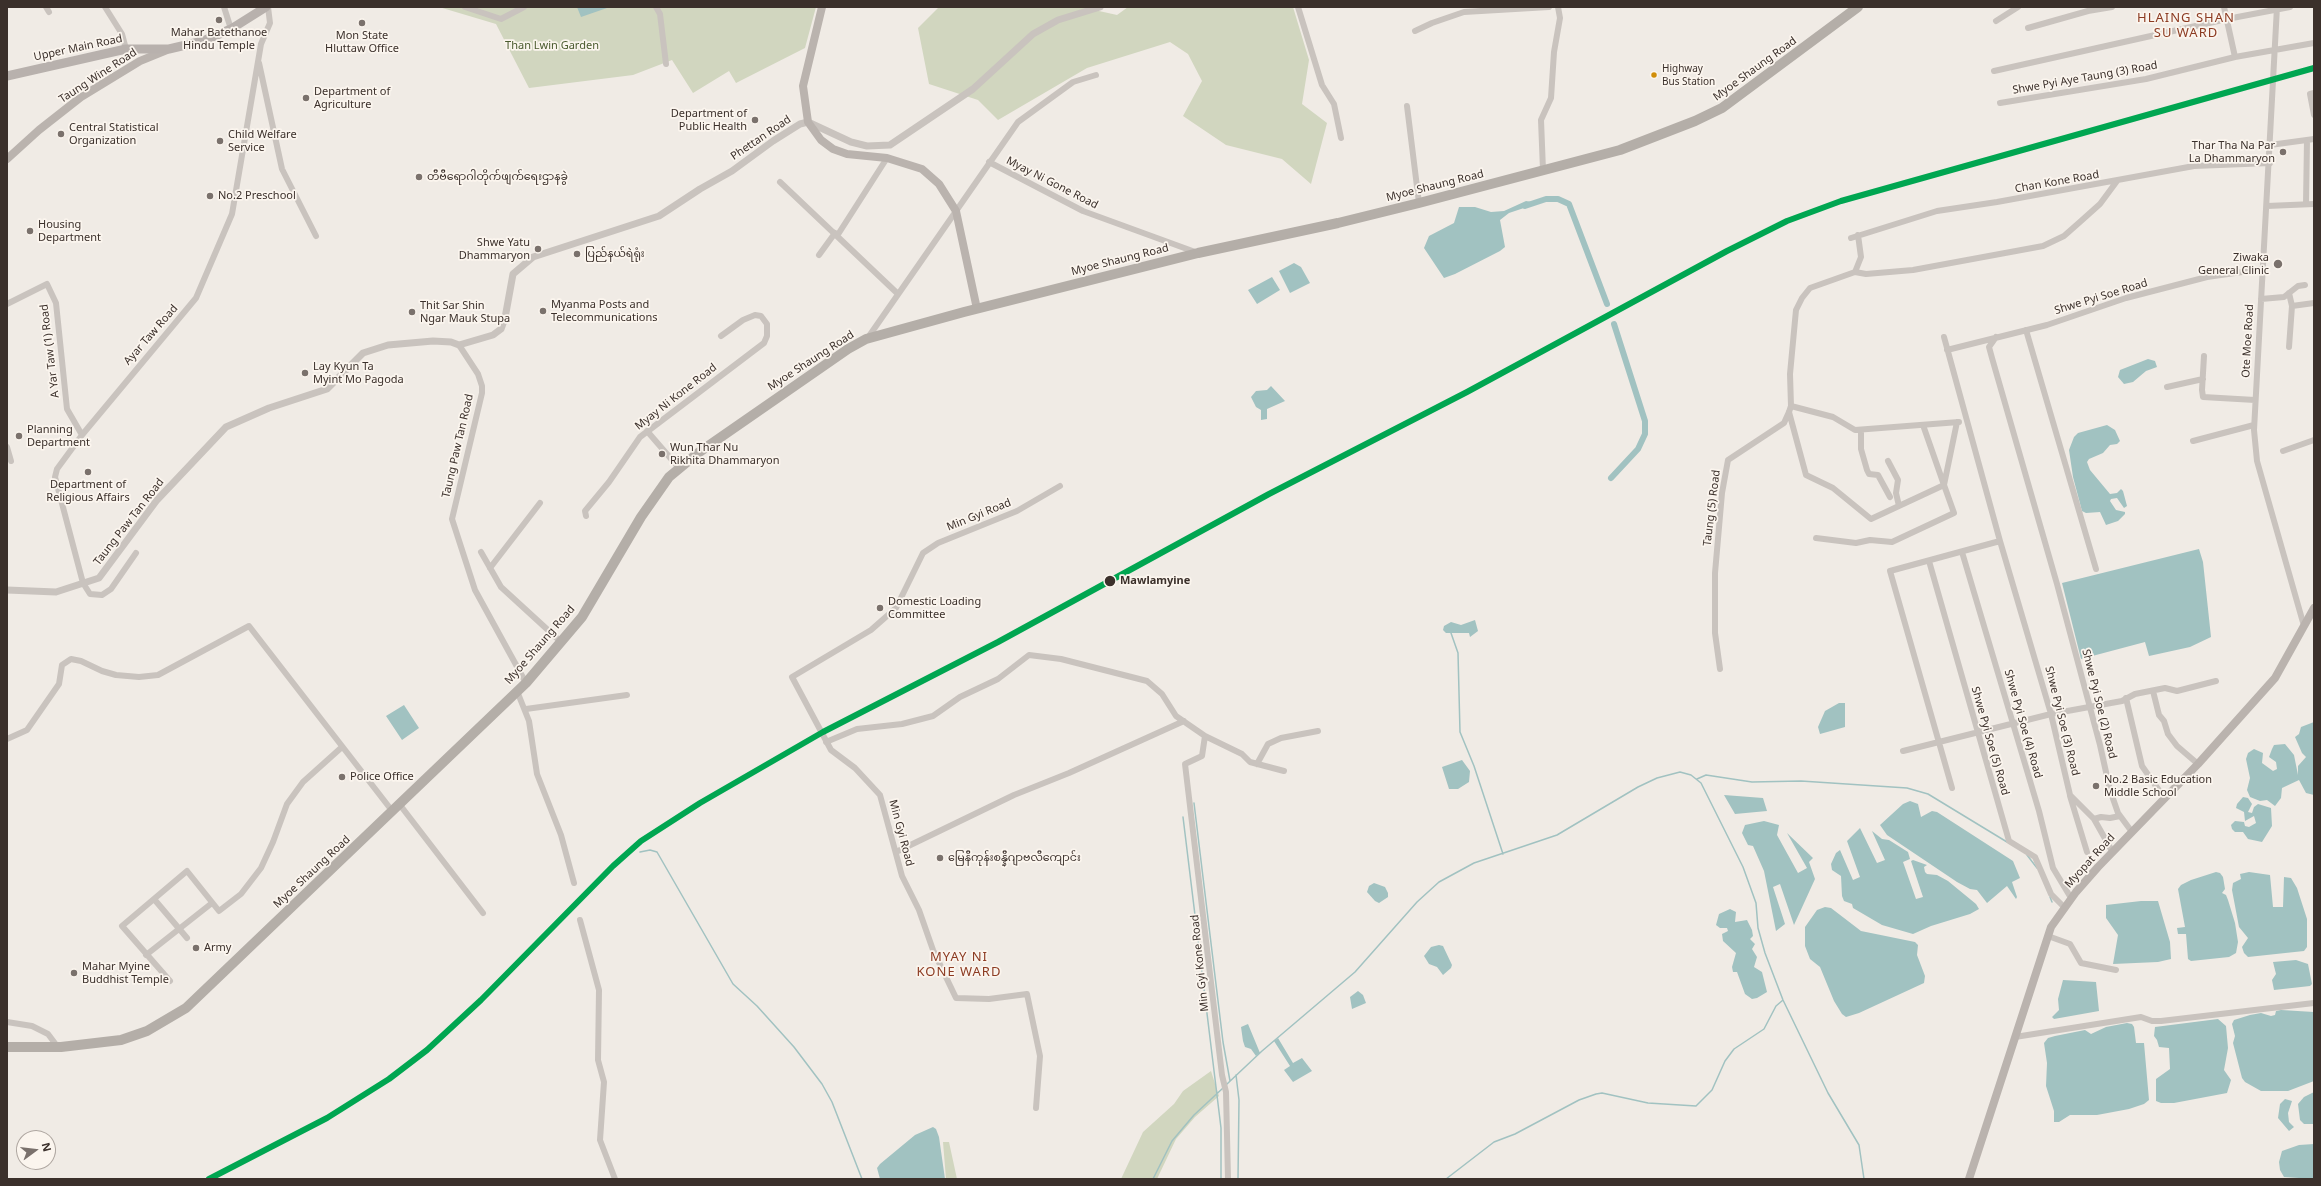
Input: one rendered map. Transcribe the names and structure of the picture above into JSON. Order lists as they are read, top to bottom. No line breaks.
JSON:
{"streets":{"highway":["Myoe Shaung Road"],"main road":["Upper Main Road","Taung Wine Road","Myopat Road"],"street":["Shwe Pyi Aye Taung (3) Road","Phettan Road","Chan Kone Road","Myay Ni Gone Road","Shwe Pyi Soe Road","Ayar Taw Road","Ote Moe Road","A Yar Taw (1) Road","Myay Ni Kone Road","Taung Paw Tan Road","Taung (5) Road","Min Gyi Road","Shwe Pyi Soe (2) Road","Shwe Pyi Soe (3) Road","Shwe Pyi Soe (4) Road","Shwe Pyi Soe (5) Road"]},"crossings":[["Upper Main Road","Taung Wine Road"],["Upper Main Road","Ayar Taw Road"],["Myoe Shaung Road","Myay Ni Gone Road"],["Myoe Shaung Road","Taung Paw Tan Road"],["Shwe Pyi Aye Taung (3) Road","Ote Moe Road"],["Phettan Road","Taung Paw Tan Road"],["Chan Kone Road","Ote Moe Road"],["Shwe Pyi Soe Road","Ote Moe Road"],["Shwe Pyi Soe Road","Shwe Pyi Soe (2) Road"],["Shwe Pyi Soe Road","Shwe Pyi Soe (3) Road"],["Ayar Taw Road","A Yar Taw (1) Road"],["Ayar Taw Road","Taung Paw Tan Road"],["Ote Moe Road","Myopat Road"],["Shwe Pyi Soe (2) Road","Myopat Road"],["Shwe Pyi Soe (4) Road","Myopat Road"],["Shwe Pyi Soe (5) Road","Myopat Road"]],"districts":["HLAING SHAN SU WARD","MYAY NI KONE WARD"],"parks":["Than Lwin Garden"],"places":["Mahar Batethanoe Hindu Temple","Mon State Hluttaw Office","Highway Bus Station","Department of Agriculture","Department of Public Health","Central Statistical Organization","Child Welfare Service","Thar Tha Na Par La Dhammaryon","တီဗီရောဂါတိုက်ဖျက်ရေးဌာနခွဲ","No.2 Preschool","Housing Department","Shwe Yatu Dhammaryon","ပြည်နယ်ရဲရုံး","Ziwaka General Clinic","Myanma Posts and Telecommunications","Thit Sar Shin Ngar Mauk Stupa","Lay Kyun Ta Myint Mo Pagoda","Planning Department","Wun Thar Nu Rikhita Dhammaryon","Department of Religious Affairs","Mawlamyine","Domestic Loading Committee","Police Office","No.2 Basic Education Middle School","မြေနီကုန်းစန္နီဂျာဗလီကျောင်း","Army","Mahar Myine Buddhist Temple"],"north":"right"}
